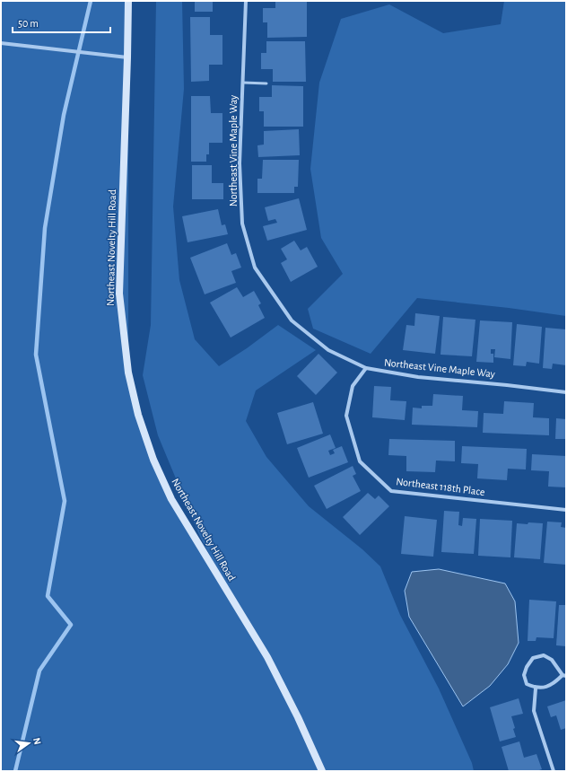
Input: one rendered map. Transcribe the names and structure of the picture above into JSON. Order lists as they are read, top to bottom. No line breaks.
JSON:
{"streets":{"main road":["Northeast Novelty Hill Road"],"street":["Northeast Vine Maple Way","Northeast 118th Place"]},"crossings":[["Northeast Vine Maple Way","Northeast 118th Place"]],"scale_bar":"50 m","north":"right"}
